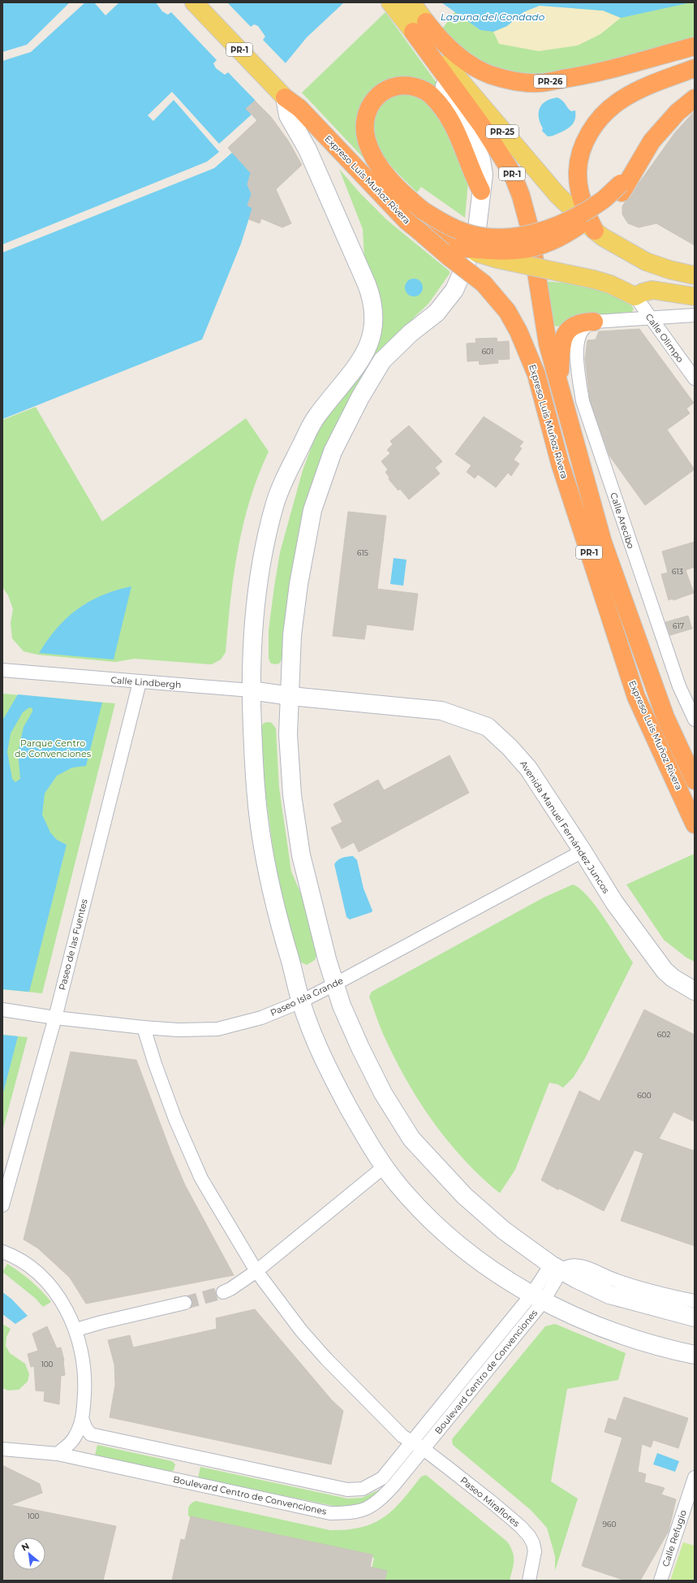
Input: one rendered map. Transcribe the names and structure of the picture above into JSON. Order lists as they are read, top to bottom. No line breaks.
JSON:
{"streets":{"highway":["PR-1","PR-26","Expreso Luis Muñoz Rivera"],"main road":["PR-25","Calle Lindbergh","Avenida Manuel Fernández Juncos"],"street":["Calle Olimpo","Calle Arecibo","Paseo de las Fuentes","Paseo Isla Grande","Boulevard Centro de Convenciones","Paseo Miraflores","Calle Refugio"]},"crossings":[["PR-1","PR-26"],["PR-1","PR-25"],["PR-1","Expreso Luis Muñoz Rivera"],["PR-26","PR-25"],["PR-26","Expreso Luis Muñoz Rivera"],["PR-25","Expreso Luis Muñoz Rivera"],["Calle Lindbergh","Avenida Manuel Fernández Juncos"],["Calle Lindbergh","Paseo de las Fuentes"],["Avenida Manuel Fernández Juncos","Paseo Isla Grande"],["Paseo de las Fuentes","Paseo Isla Grande"],["Paseo Isla Grande","Paseo Miraflores"],["Boulevard Centro de Convenciones","Paseo Miraflores"]],"water":["Laguna del Condado"],"parks":["Parque Centro de Convenciones"],"house_numbers":["601","615","613","617","602","600","100","100","960"],"north":"top left"}
